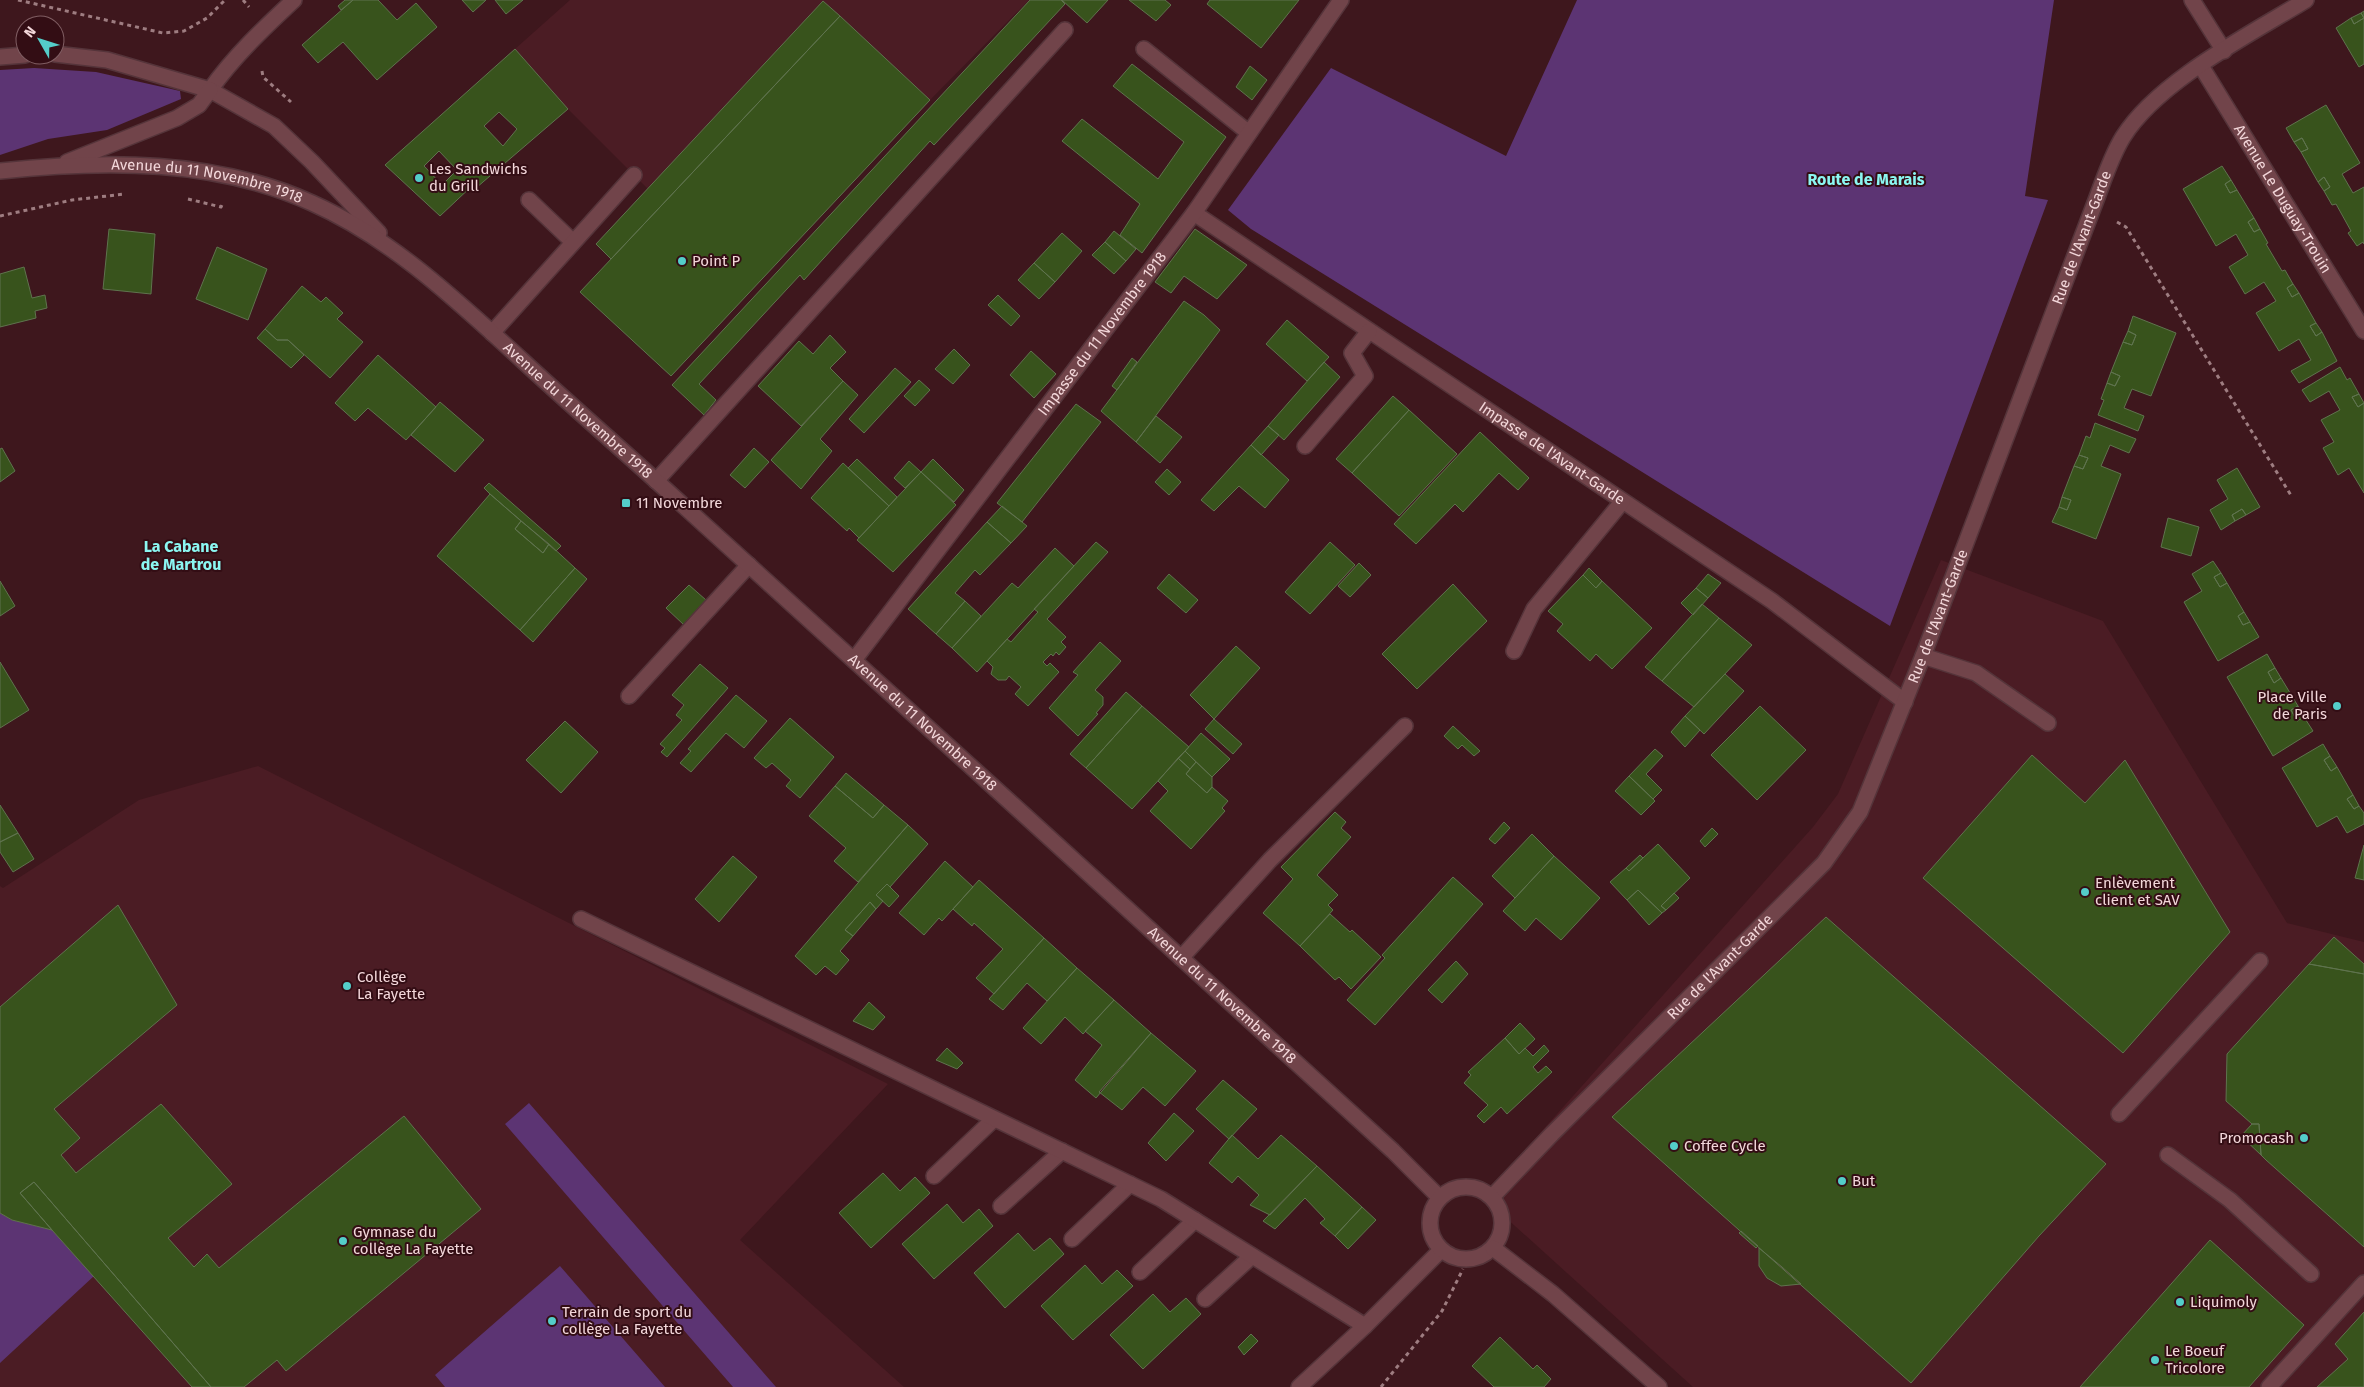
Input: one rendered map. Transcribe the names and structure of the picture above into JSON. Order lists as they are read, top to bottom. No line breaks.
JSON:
{"streets":{"street":["Avenue du 11 Novembre 1918","Avenue Le Duguay-Trouin","Rue de l'Avant-Garde","Impasse du 11 Novembre 1918","Impasse de l'Avant-Garde"]},"crossings":[["Avenue du 11 Novembre 1918","Rue de l'Avant-Garde"],["Avenue du 11 Novembre 1918","Impasse du 11 Novembre 1918"],["Avenue Le Duguay-Trouin","Rue de l'Avant-Garde"],["Rue de l'Avant-Garde","Impasse de l'Avant-Garde"],["Impasse du 11 Novembre 1918","Impasse de l'Avant-Garde"]],"districts":["Route de Marais","La Cabane de Martrou"],"places":{"other":["Les Sandwichs du Grill","Point P","Place Ville de Paris","Enlèvement client et SAV","Collège La Fayette","Promocash","Coffee Cycle","But","Gymnase du collège La Fayette","Liquimoly","Terrain de sport du collège La Fayette","Le Boeuf Tricolore"],"transit":["11 Novembre"]},"north":"top left"}
